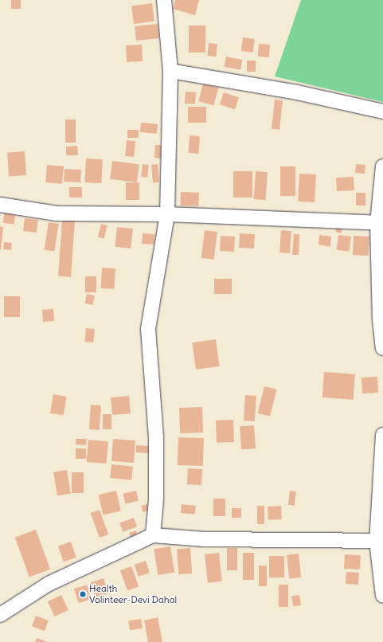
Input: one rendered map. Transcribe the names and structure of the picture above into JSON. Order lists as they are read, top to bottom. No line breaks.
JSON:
{"places":["Health Volinteer-Devi Dahal"]}
